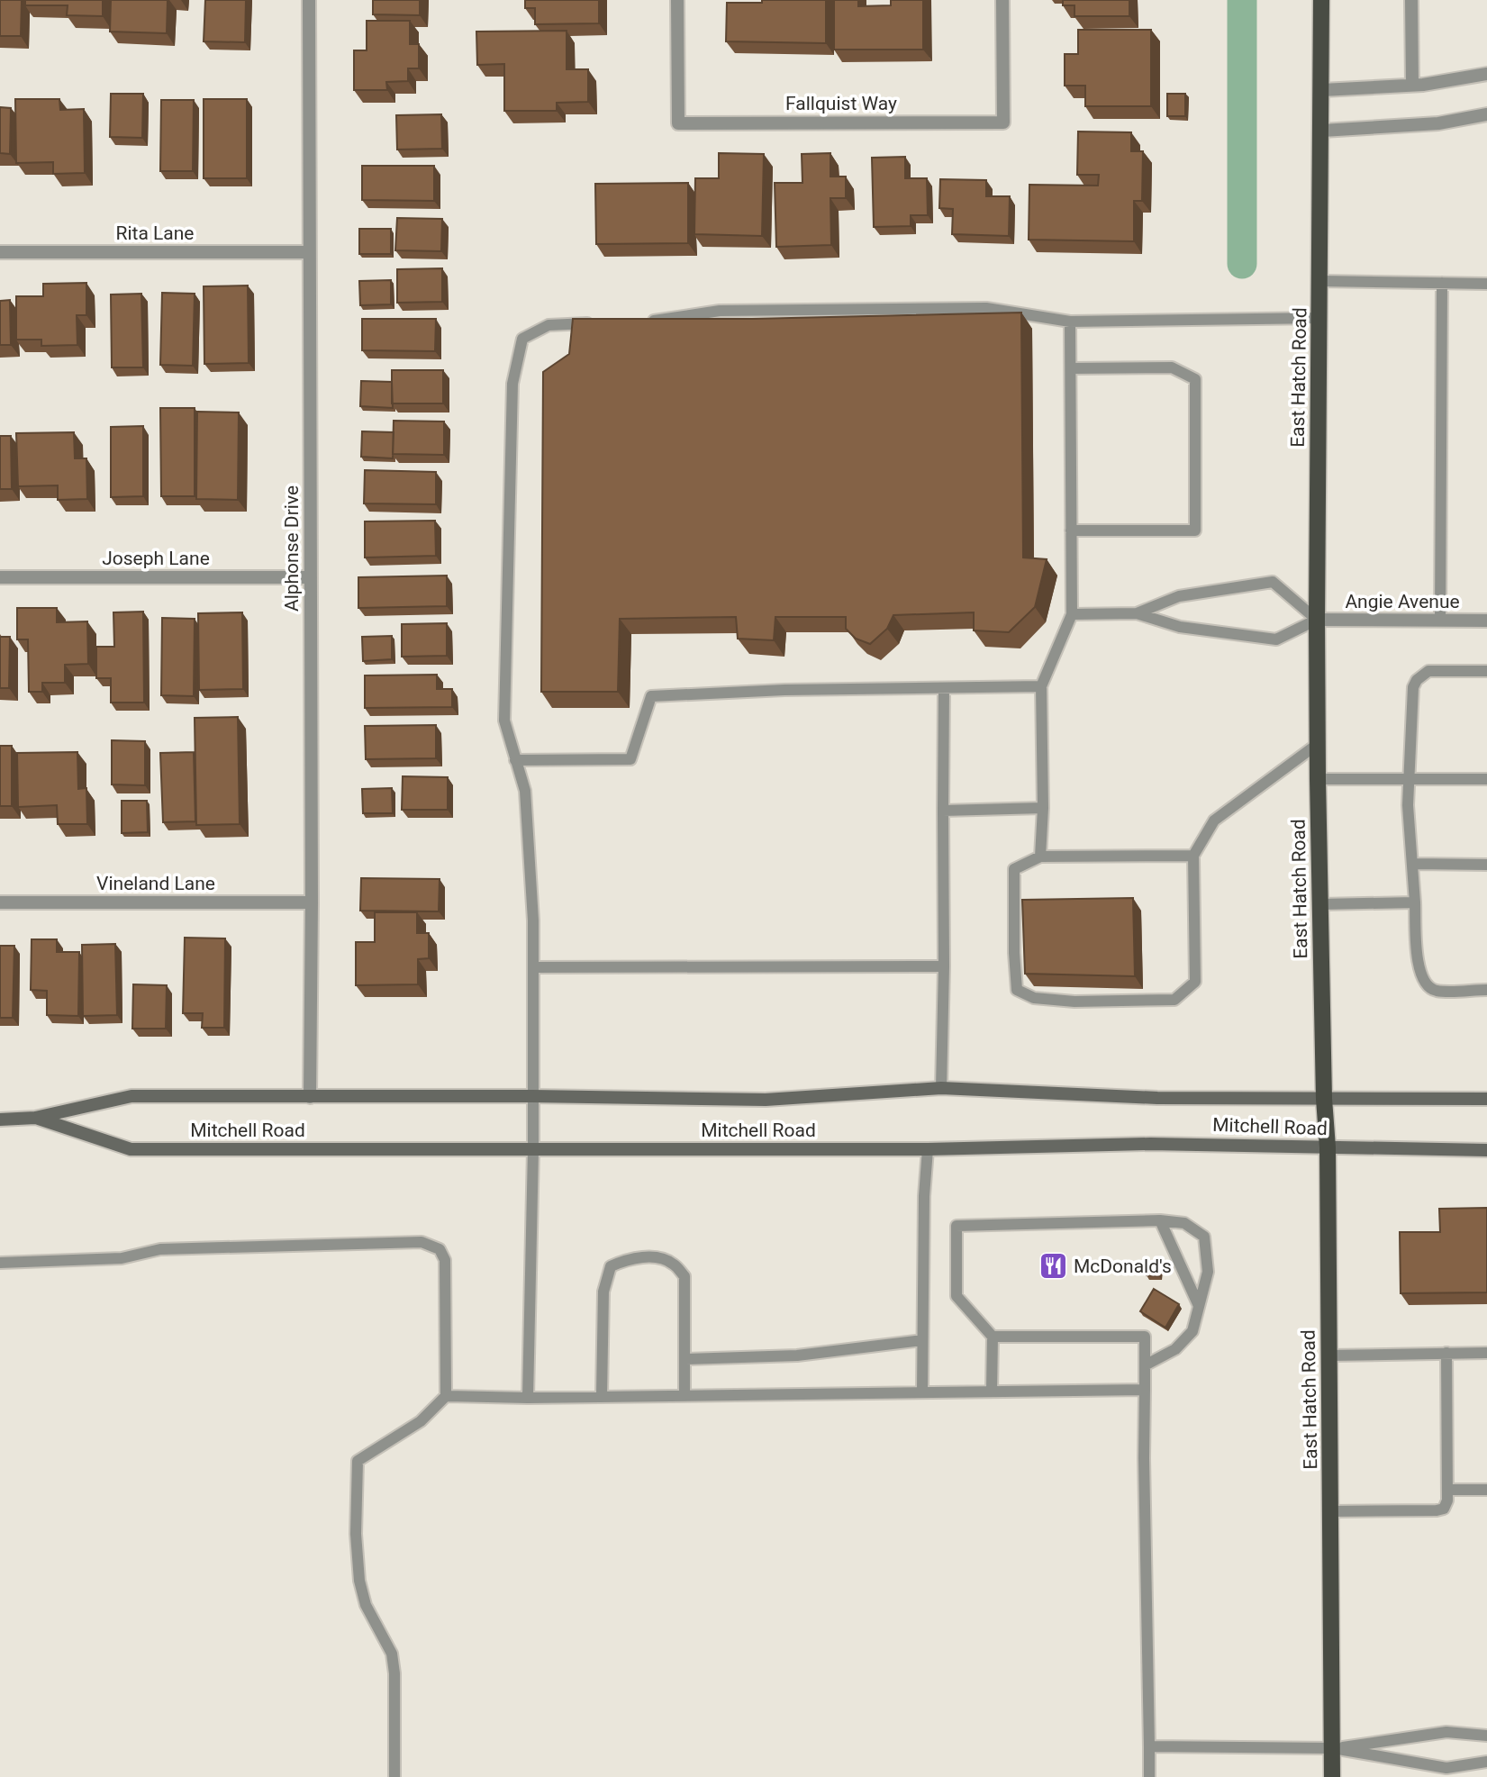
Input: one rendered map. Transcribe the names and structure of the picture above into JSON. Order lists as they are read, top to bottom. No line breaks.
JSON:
{"streets":{"main road":["East Hatch Road","Mitchell Road"],"street":["Fallquist Way","Rita Lane","Alphonse Drive","Joseph Lane","Angie Avenue","Vineland Lane"]},"crossings":[["Rita Lane","Alphonse Drive"],["East Hatch Road","Angie Avenue"],["East Hatch Road","Mitchell Road"],["Alphonse Drive","Joseph Lane"],["Alphonse Drive","Vineland Lane"],["Alphonse Drive","Mitchell Road"]],"places":{"restaurant":["McDonald's"]}}
